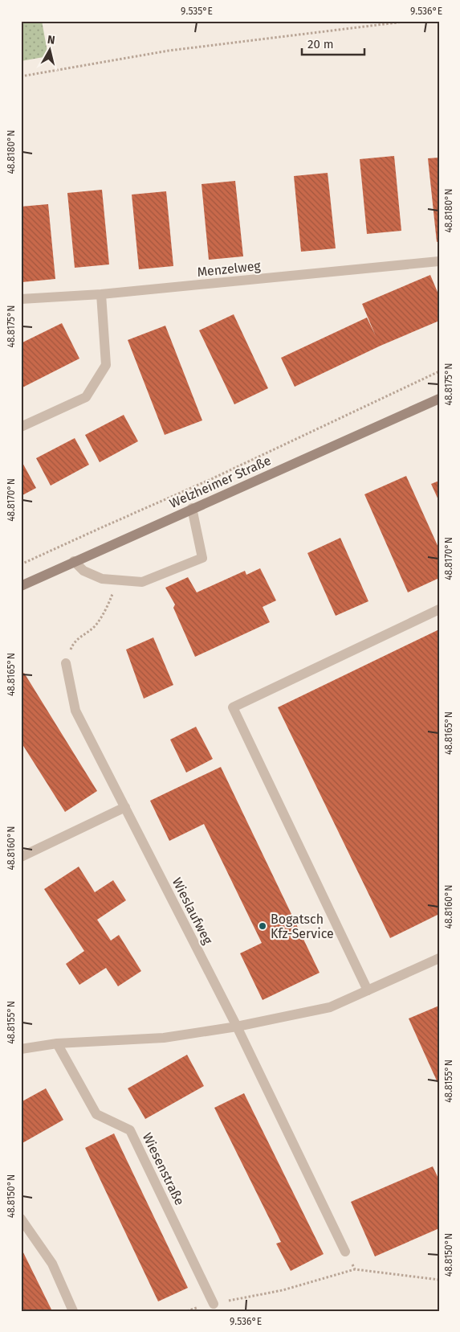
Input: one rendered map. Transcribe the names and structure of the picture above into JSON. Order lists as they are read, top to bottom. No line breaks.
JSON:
{"streets":{"main road":["Welzheimer Straße"],"street":["Menzelweg","Wieslaufweg","Wiesenstraße"]},"places":["Bogatsch Kfz-Service"],"scale_bar":"20 m","north":"top","coordinates":["9.535°E","9.536°E","48.8180°N","48.8175°N","48.8170°N","48.8165°N","48.8160°N","48.8155°N","48.8150°N"]}
